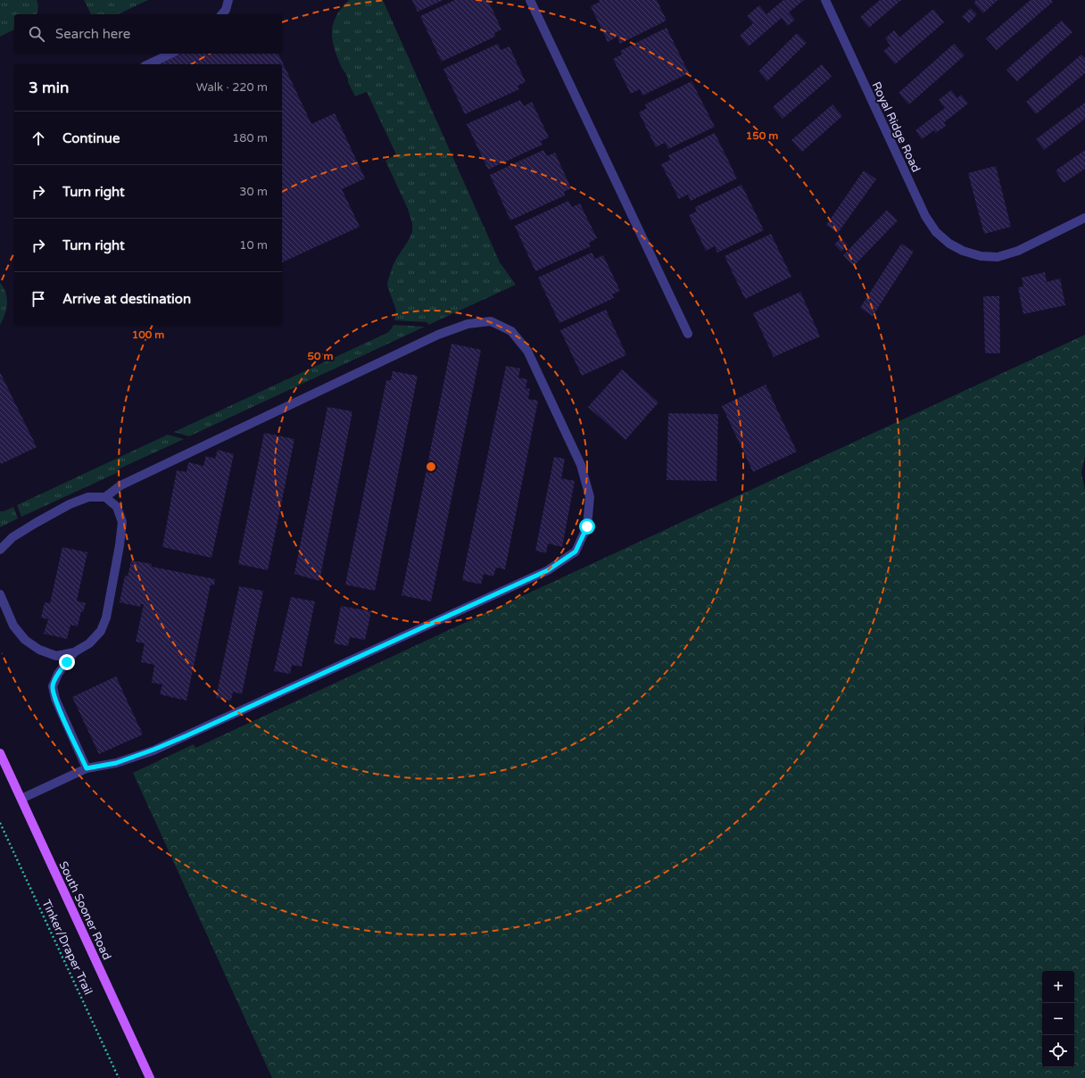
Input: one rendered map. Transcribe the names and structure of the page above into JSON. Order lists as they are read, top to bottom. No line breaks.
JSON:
{"streets":{"main road":["South Sooner Road"],"street":["Royal Ridge Road"],"path":["Tinker/Draper Trail"]},"page":{"search":"Search here","heading":["3 min","Walk · 220 m"],"list":[["Continue","180 m"],["Turn right","30 m"],["Turn right","10 m"],"Arrive at destination"],"map_buttons":["+","−"]},"rings":["150 m","100 m","50 m"]}
